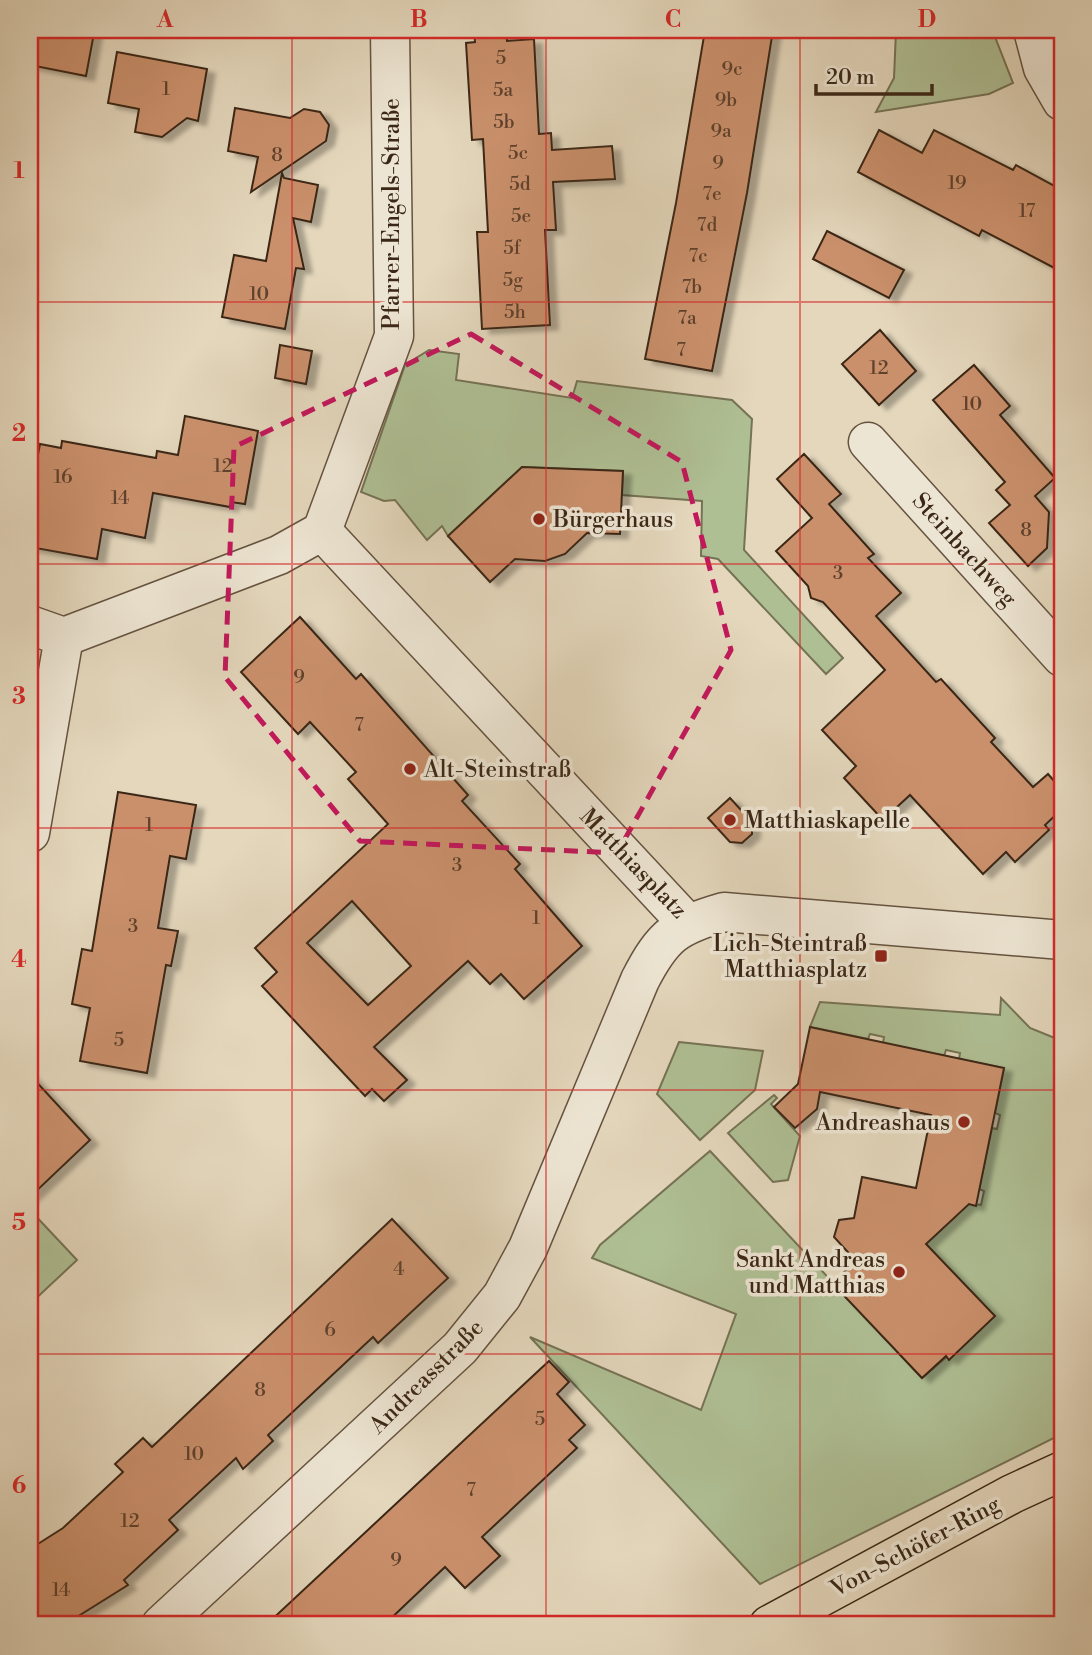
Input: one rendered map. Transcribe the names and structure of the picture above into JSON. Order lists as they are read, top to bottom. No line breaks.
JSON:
{"streets":{"main road":["Von-Schöfer-Ring"],"street":["Pfarrer-Engels-Straße","Steinbachweg","Matthiasplatz","Andreasstraße"]},"crossings":[["Pfarrer-Engels-Straße","Matthiasplatz"],["Matthiasplatz","Andreasstraße"]],"places":{"other":["Bürgerhaus","Alt-Steinstraß","Matthiaskapelle","Andreashaus","Sankt Andreas und Matthias"],"transit":["Lich-Steintraß Matthiasplatz"]},"house_numbers":["5","9c","1","5a","9b","5b","9a","5c","8","9","19","5d","7e","17","5e","7d","5f","7c","5g","7b","10","5h","7a","7","12","10","12","16","14","8","3","9","7","1","3","1","3","5","4","6","8","5","10","7","12","9","14"],"scale_bar":"20 m","grid":{"columns":["A","B","C","D"],"rows":["1","2","3","4","5","6"]}}
